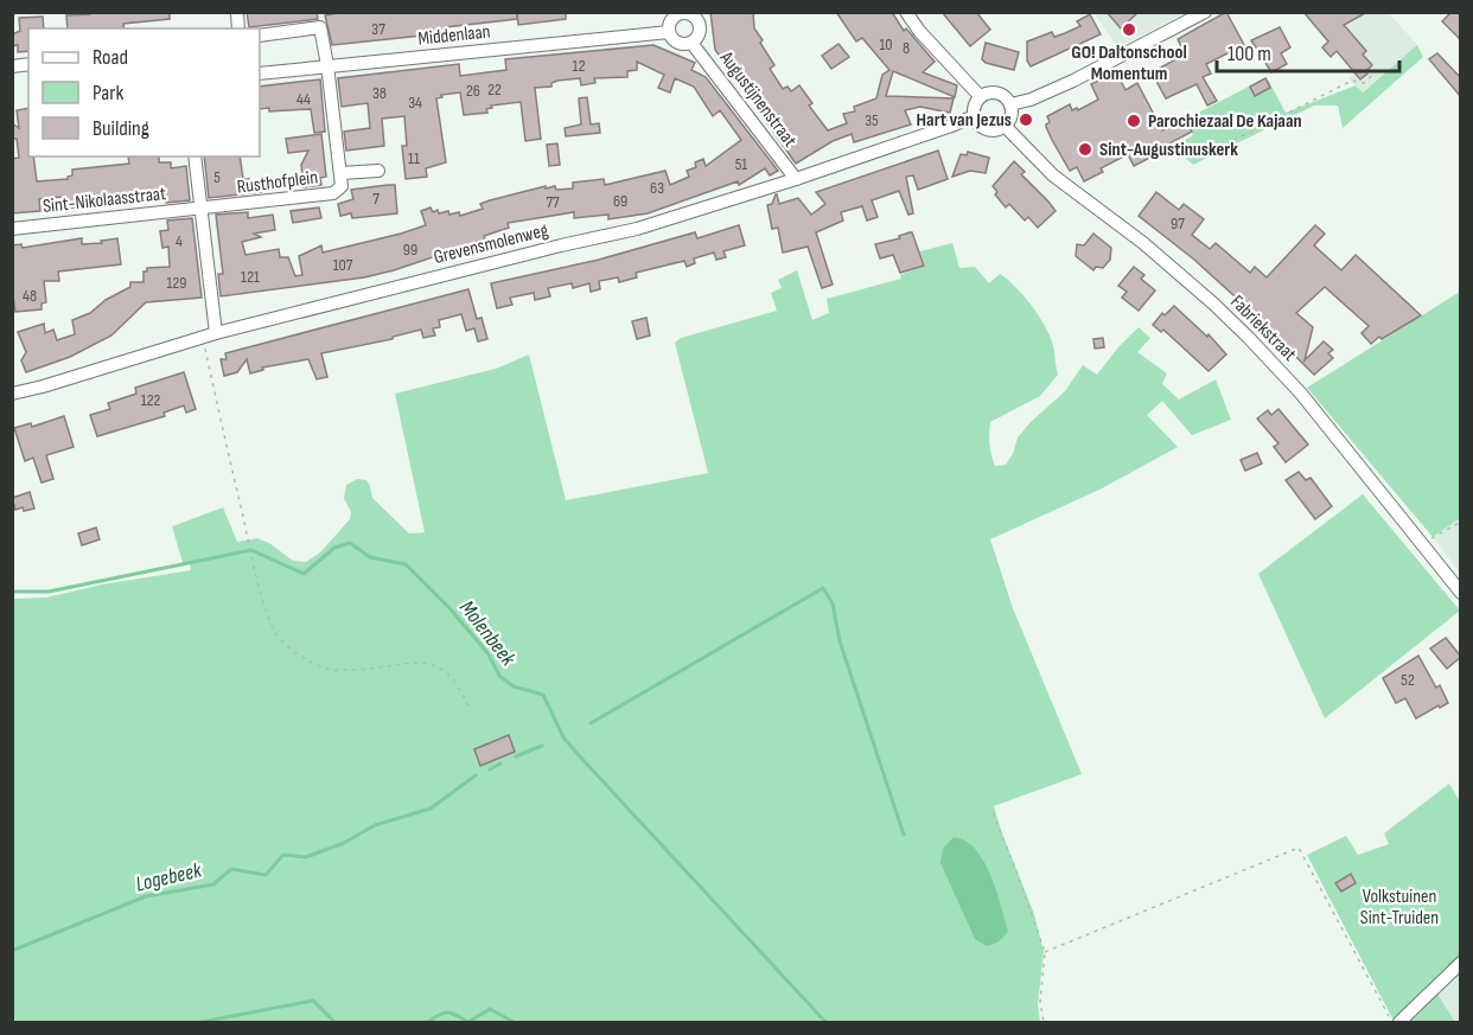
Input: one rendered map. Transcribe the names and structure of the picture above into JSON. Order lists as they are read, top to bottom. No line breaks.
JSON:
{"streets":{"street":["Middenlaan","Augustijnenstraat","Rusthofplein","Sint-Nikolaasstraat","Grevensmolenweg","Fabriekstraat"]},"crossings":[["Middenlaan","Augustijnenstraat"],["Middenlaan","Rusthofplein"],["Augustijnenstraat","Grevensmolenweg"],["Rusthofplein","Sint-Nikolaasstraat"],["Grevensmolenweg","Fabriekstraat"]],"water":["Molenbeek","Logebeek"],"parks":["Volkstuinen Sint-Truiden"],"places":["GO! Daltonschool Momentum","Hart van Jezus","Parochiezaal De Kajaan","Sint-Augustinuskerk"],"house_numbers":["37","10","8","12","22","26","38","44","34","35","11","51","5","63","7","69","77","97","4","99","107","121","129","48","122","52"],"legend":["Road","Park","Building"],"scale_bar":"100 m"}
